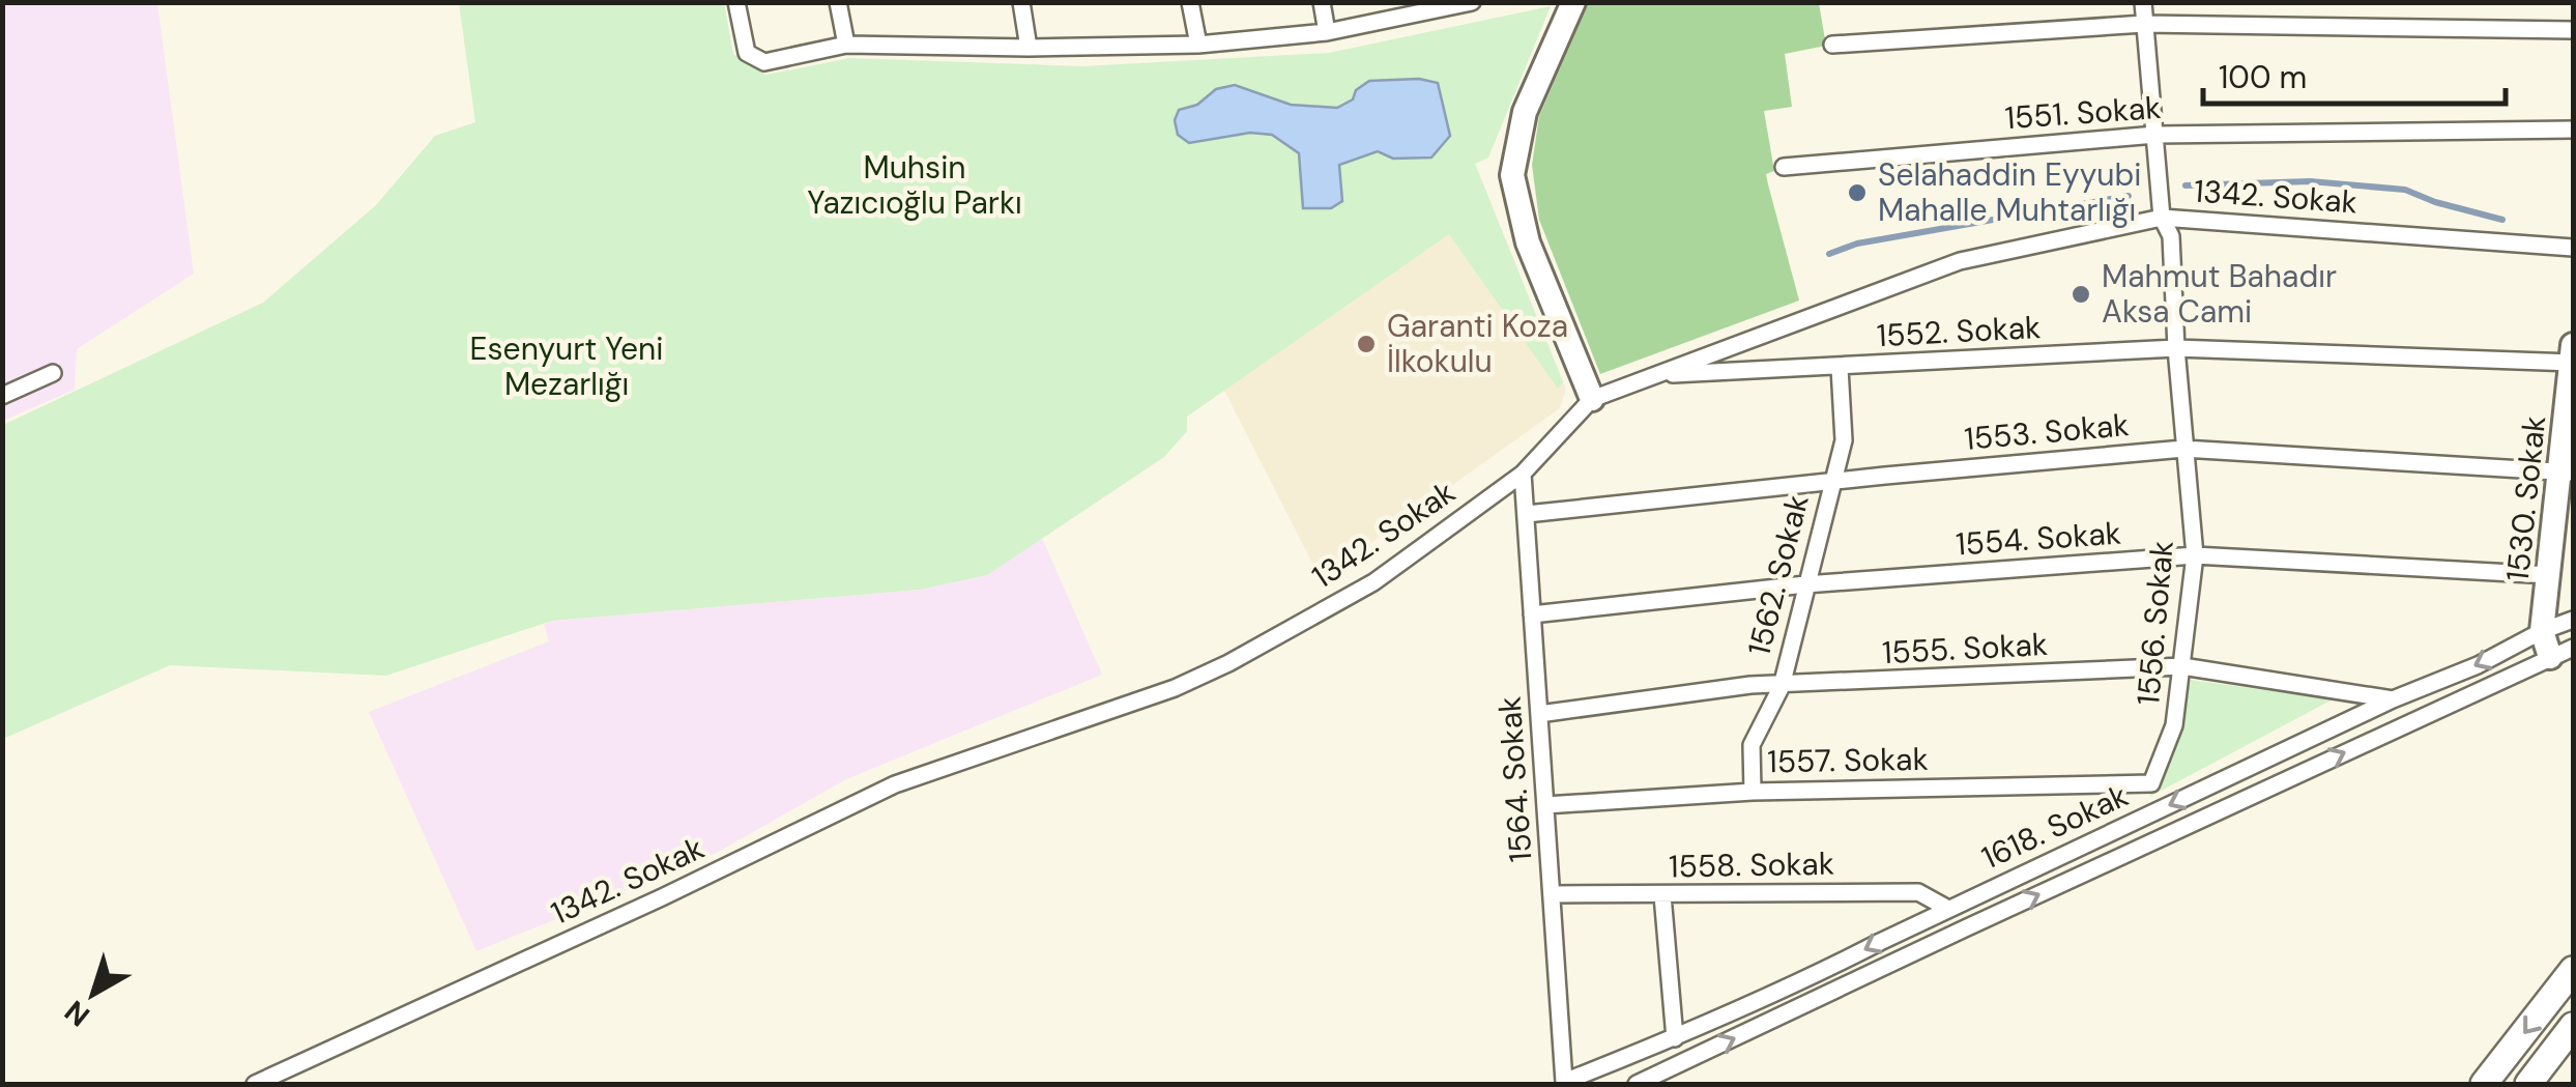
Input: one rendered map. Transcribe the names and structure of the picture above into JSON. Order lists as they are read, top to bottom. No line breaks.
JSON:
{"streets":{"street":["1551. Sokak","1342. Sokak","1552. Sokak","1553. Sokak","1530. Sokak","1554. Sokak","1562. Sokak","1556. Sokak","1555. Sokak","1557. Sokak","1564. Sokak","1618. Sokak","1558. Sokak"]},"crossings":[["1551. Sokak","1556. Sokak"],["1342. Sokak","1552. Sokak"],["1342. Sokak","1556. Sokak"],["1342. Sokak","1564. Sokak"],["1552. Sokak","1530. Sokak"],["1552. Sokak","1562. Sokak"],["1552. Sokak","1556. Sokak"],["1553. Sokak","1530. Sokak"],["1553. Sokak","1562. Sokak"],["1553. Sokak","1556. Sokak"],["1553. Sokak","1564. Sokak"],["1530. Sokak","1554. Sokak"],["1530. Sokak","1618. Sokak"],["1554. Sokak","1562. Sokak"],["1554. Sokak","1556. Sokak"],["1554. Sokak","1564. Sokak"],["1562. Sokak","1555. Sokak"],["1562. Sokak","1557. Sokak"],["1556. Sokak","1555. Sokak"],["1556. Sokak","1557. Sokak"],["1555. Sokak","1564. Sokak"],["1555. Sokak","1618. Sokak"],["1557. Sokak","1564. Sokak"],["1564. Sokak","1618. Sokak"],["1564. Sokak","1558. Sokak"],["1618. Sokak","1558. Sokak"]],"parks":["Muhsin Yazıcıoğlu Parkı","Esenyurt Yeni Mezarlığı"],"places":["Selahaddin Eyyubi Mahalle Muhtarlığı","Mahmut Bahadır Aksa Cami","Garanti Koza İlkokulu"],"scale_bar":"100 m","north":"bottom left"}
